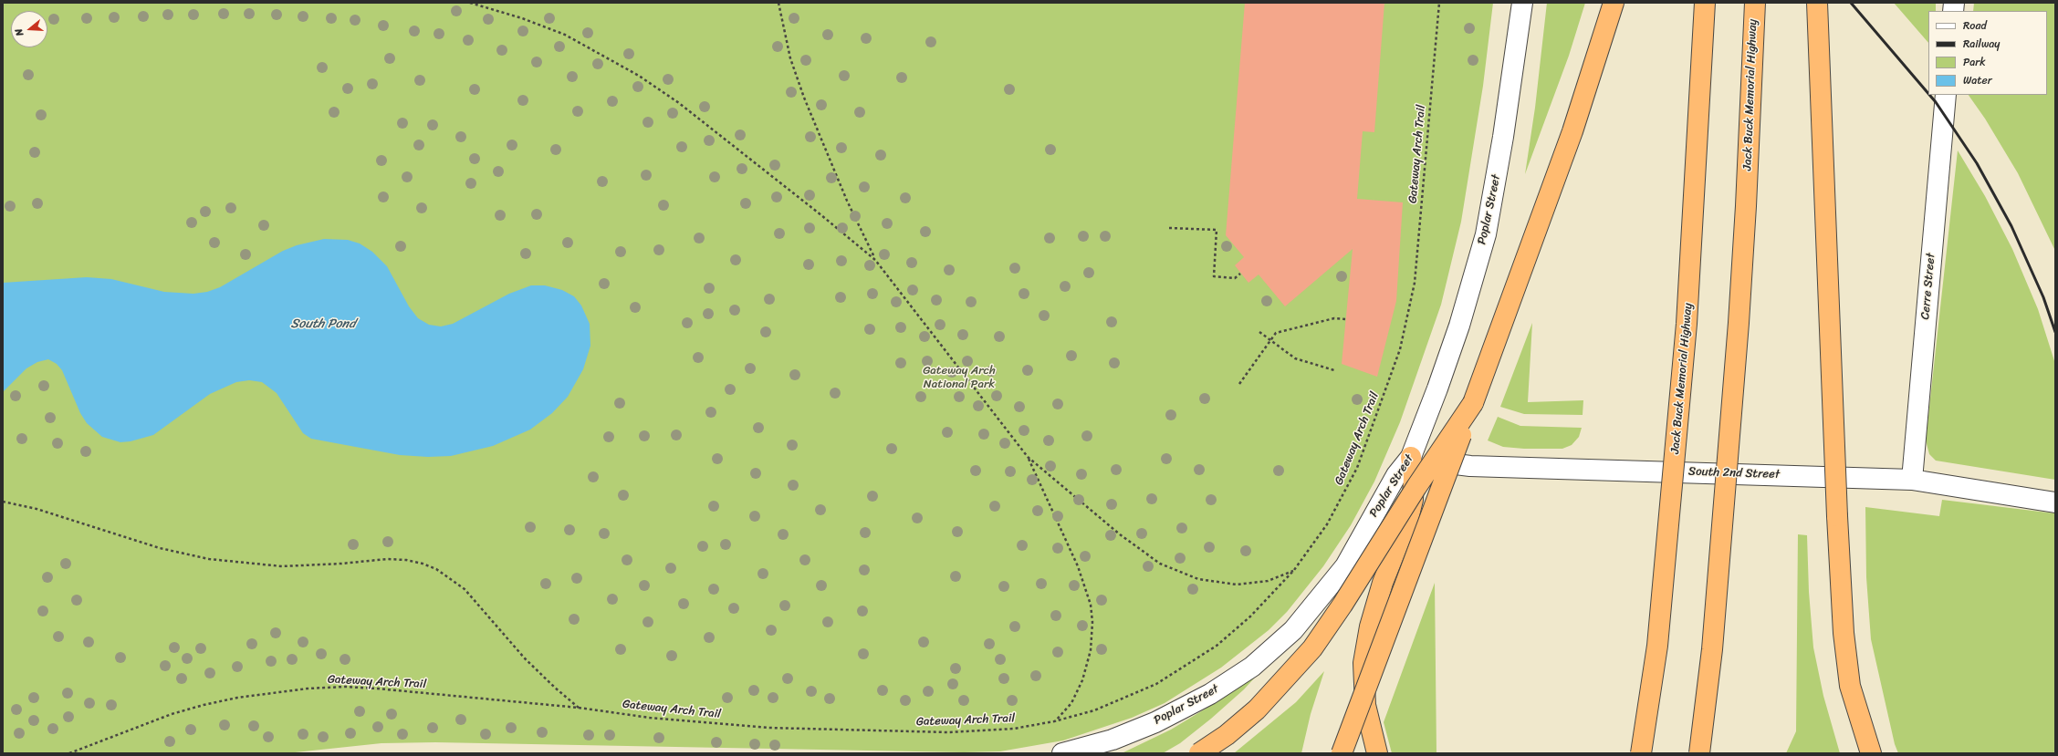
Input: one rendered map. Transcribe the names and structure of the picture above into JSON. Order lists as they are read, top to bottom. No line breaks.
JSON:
{"streets":{"highway":["Jack Buck Memorial Highway"],"street":["Poplar Street","Cerre Street","South 2nd Street"],"path":["Gateway Arch Trail"]},"crossings":[["Poplar Street","South 2nd Street"],["Cerre Street","South 2nd Street"]],"water":["South Pond"],"parks":["Gateway Arch National Park"],"legend":["Road","Railway","Park","Water"],"north":"left"}
